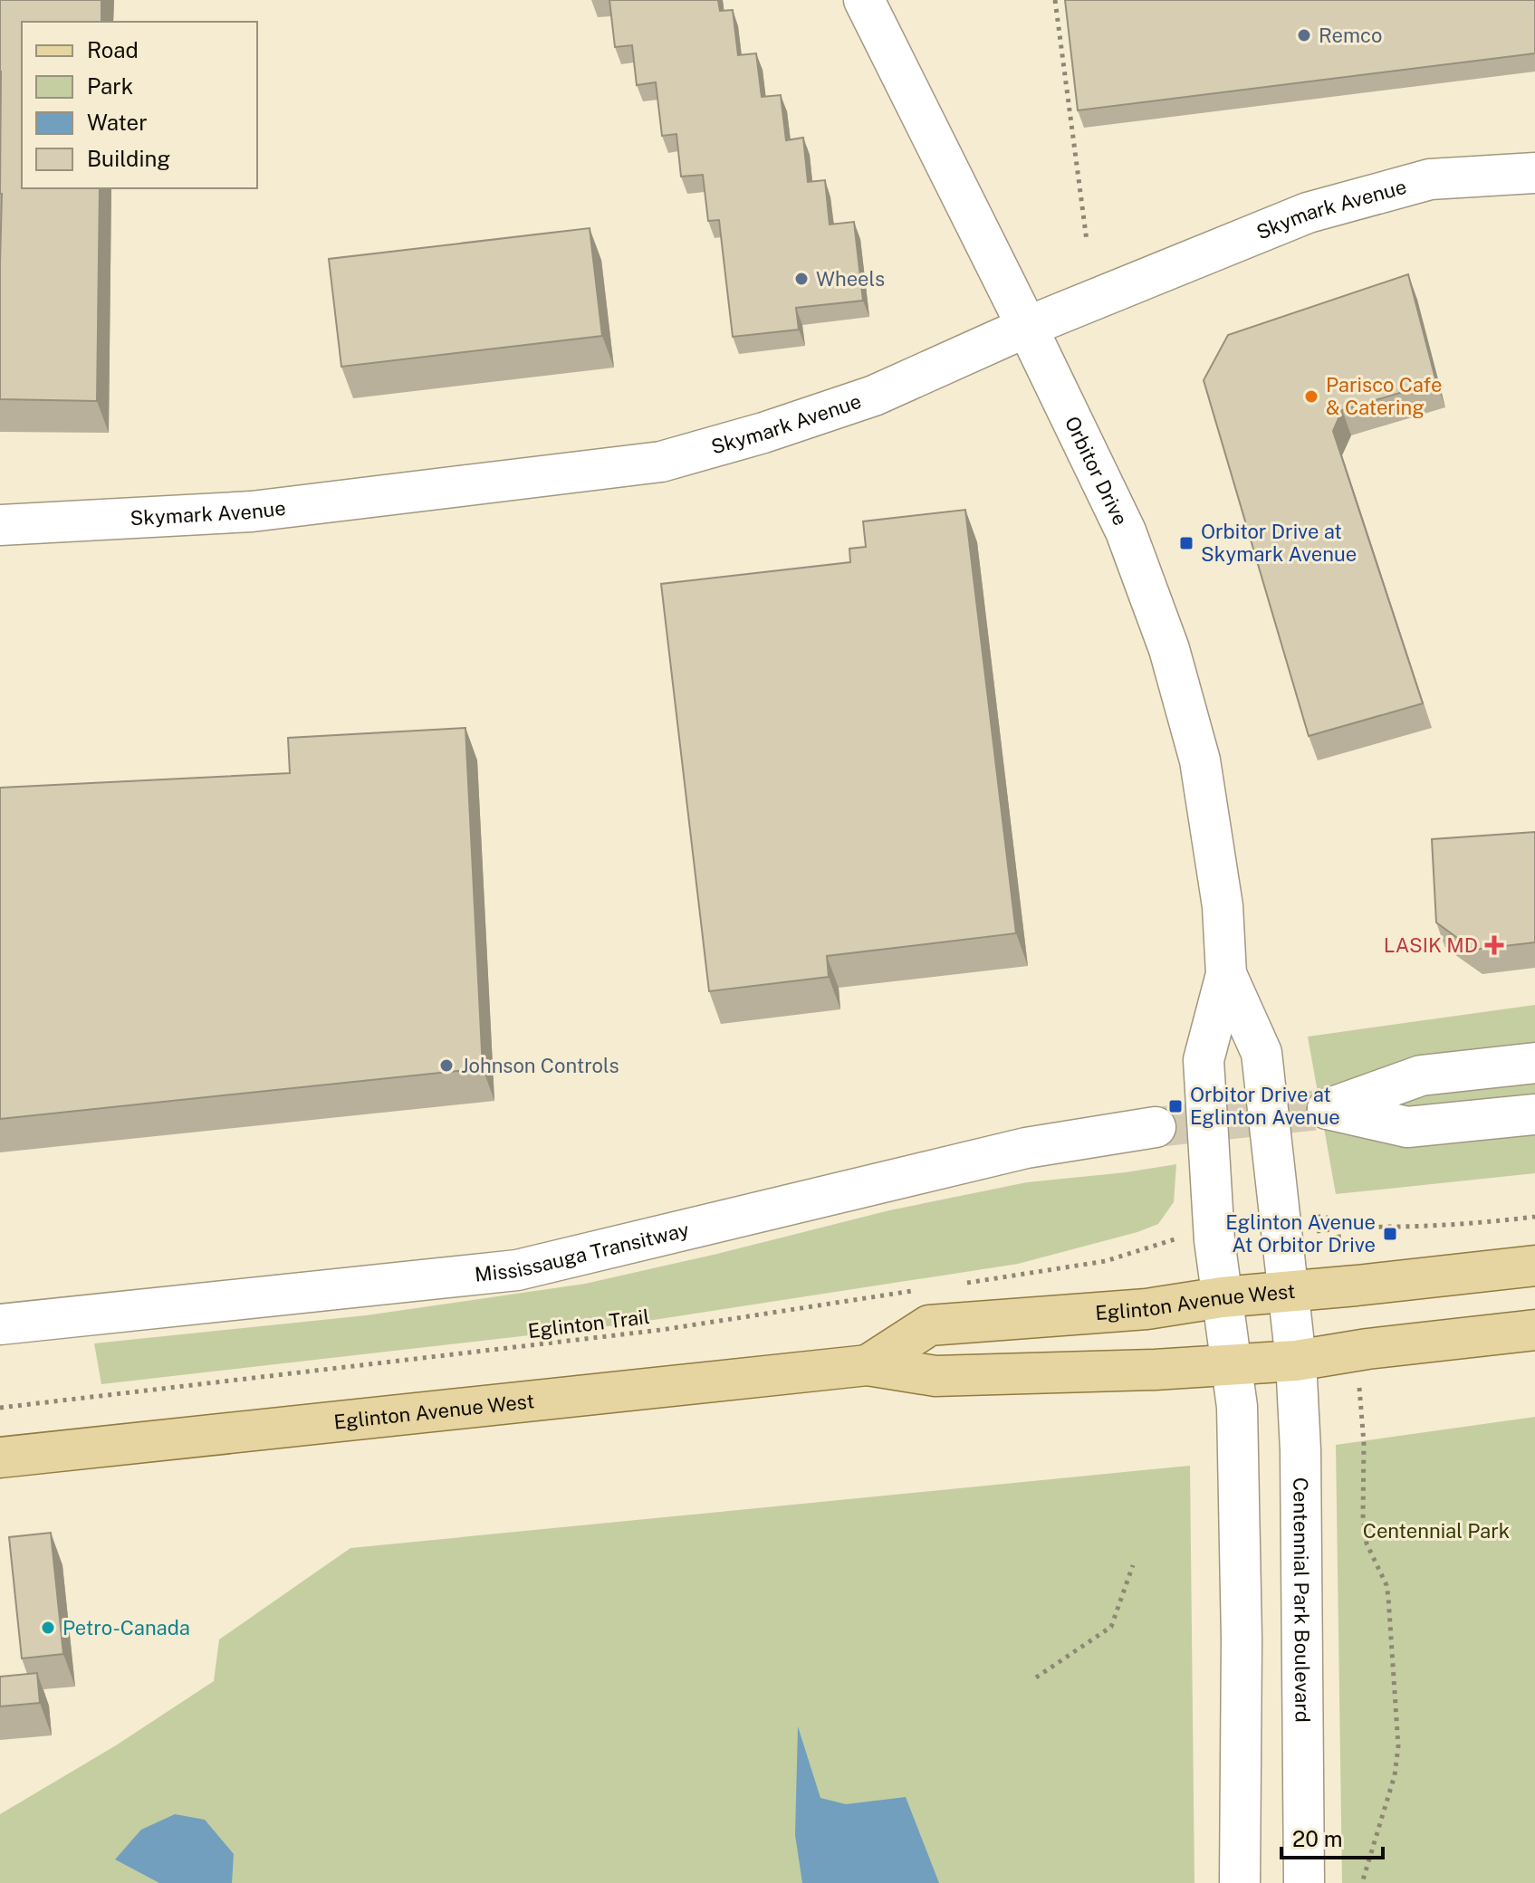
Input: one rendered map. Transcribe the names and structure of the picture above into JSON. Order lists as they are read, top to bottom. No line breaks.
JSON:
{"streets":{"main road":["Eglinton Avenue West"],"street":["Skymark Avenue","Orbitor Drive","Mississauga Transitway","Centennial Park Boulevard"],"path":["Eglinton Trail"]},"crossings":[["Skymark Avenue","Orbitor Drive"],["Orbitor Drive","Eglinton Avenue West"],["Orbitor Drive","Centennial Park Boulevard"],["Eglinton Avenue West","Centennial Park Boulevard"]],"parks":["Centennial Park"],"places":{"other":["Remco","Wheels","Parisco Cafe & Catering","Johnson Controls","Petro-Canada"],"transit":["Orbitor Drive at Skymark Avenue","Orbitor Drive at Eglinton Avenue","Eglinton Avenue At Orbitor Drive"],"health":["LASIK MD"]},"legend":["Road","Park","Water","Building"],"scale_bar":"20 m"}
